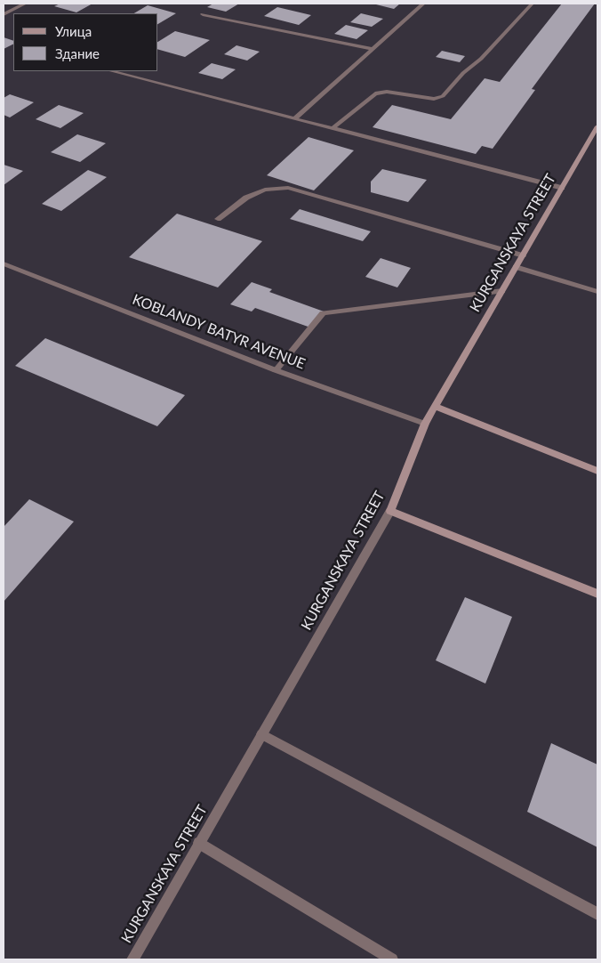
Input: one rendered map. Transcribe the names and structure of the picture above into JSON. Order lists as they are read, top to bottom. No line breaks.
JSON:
{"streets":{"street":["KURGANSKAYA STREET","KOBLANDY BATYR AVENUE"]},"crossings":[["KURGANSKAYA STREET","KOBLANDY BATYR AVENUE"]],"legend":["Улица","Здание"]}
